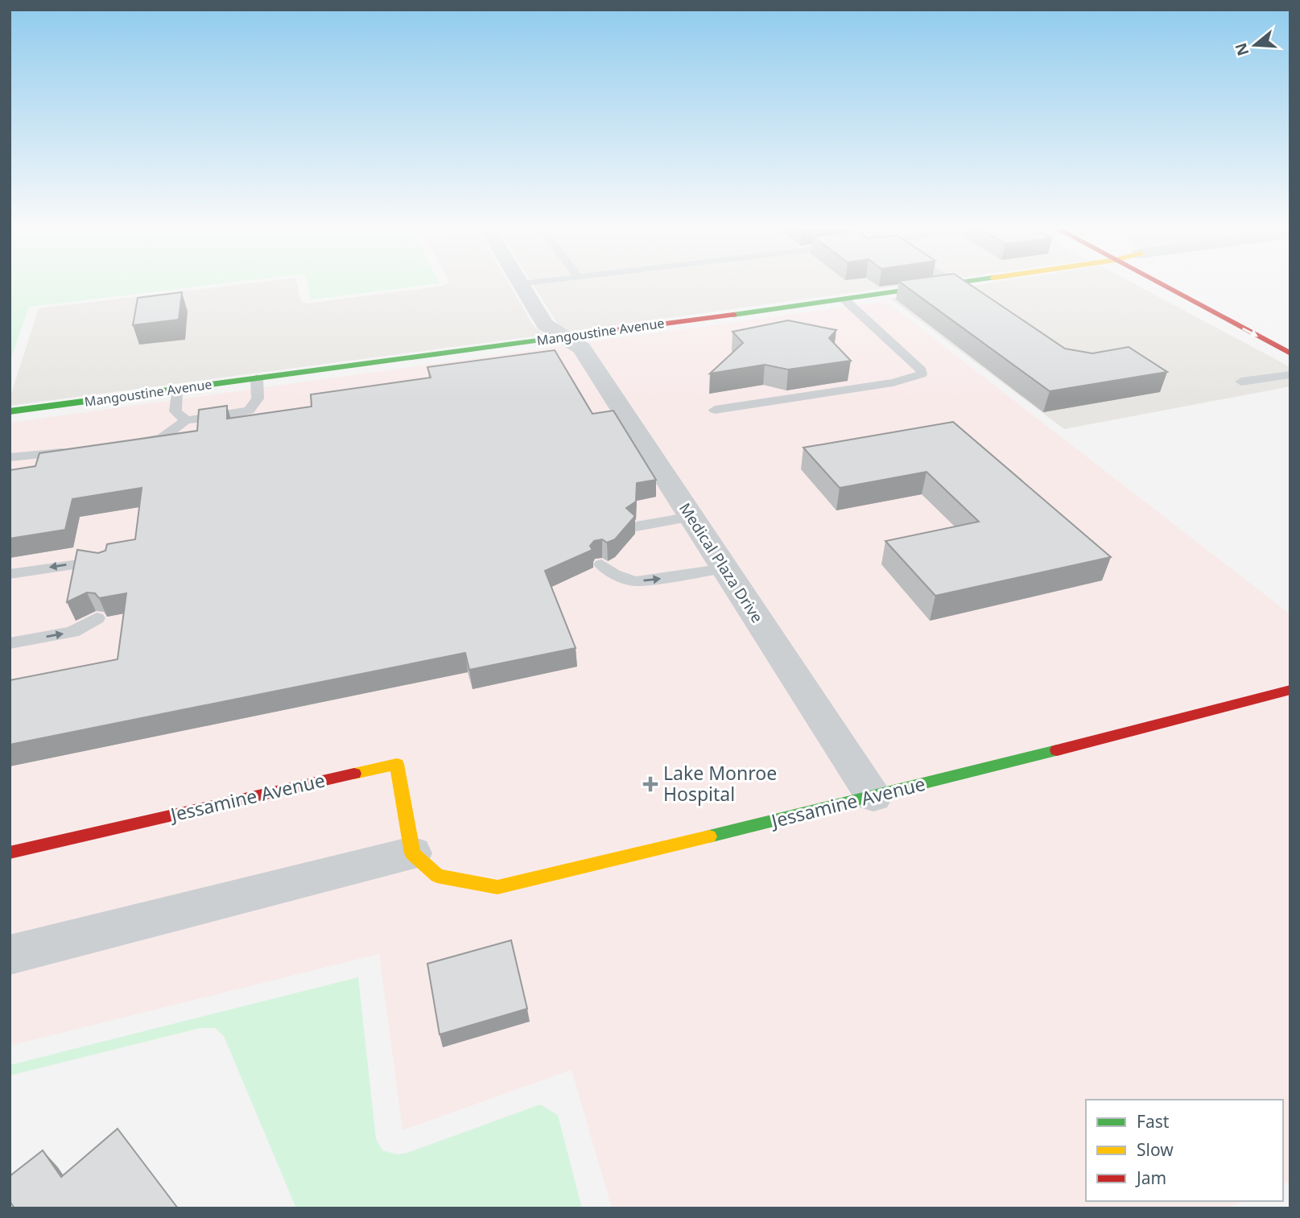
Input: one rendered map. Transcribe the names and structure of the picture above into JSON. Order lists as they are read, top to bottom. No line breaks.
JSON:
{"streets":{"street":["Mangoustine Avenue","Medical Plaza Drive","Jessamine Avenue"]},"crossings":[["Mangoustine Avenue","Medical Plaza Drive"],["Medical Plaza Drive","Jessamine Avenue"]],"places":{"health":["Lake Monroe Hospital"]},"legend":["Fast","Slow","Jam"],"north":"left"}
